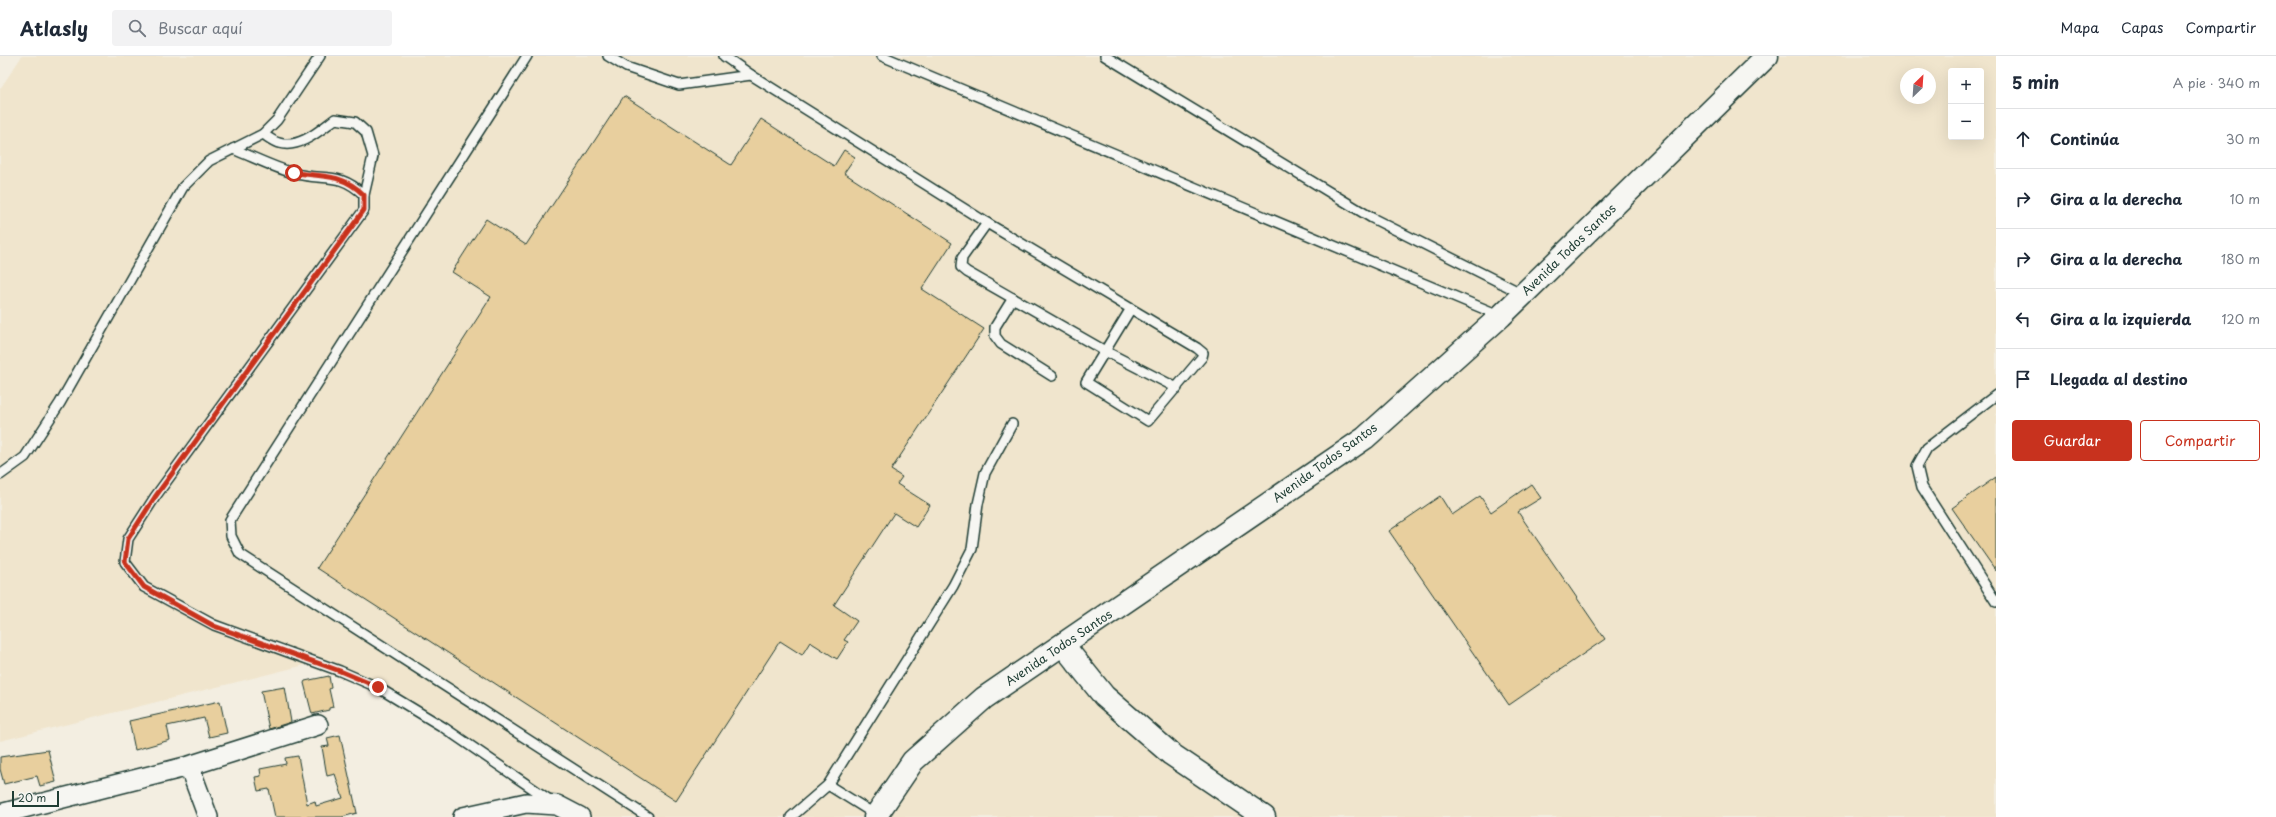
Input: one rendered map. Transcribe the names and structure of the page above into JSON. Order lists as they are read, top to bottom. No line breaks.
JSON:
{"streets":{"street":["Avenida Todos Santos"]},"scale_bar":"20 m","north":"top right","page":{"header":"Atlasly","search":"Buscar aquí","nav":["Mapa","Capas","Compartir"],"heading":["5 min","A pie · 340 m"],"map_buttons":["+","−"],"list":[["Continúa","30 m"],["Gira a la derecha","10 m"],["Gira a la derecha","180 m"],["Gira a la izquierda","120 m"],"Llegada al destino"],"buttons":["Guardar","Compartir"],"scale":"20 m"}}
